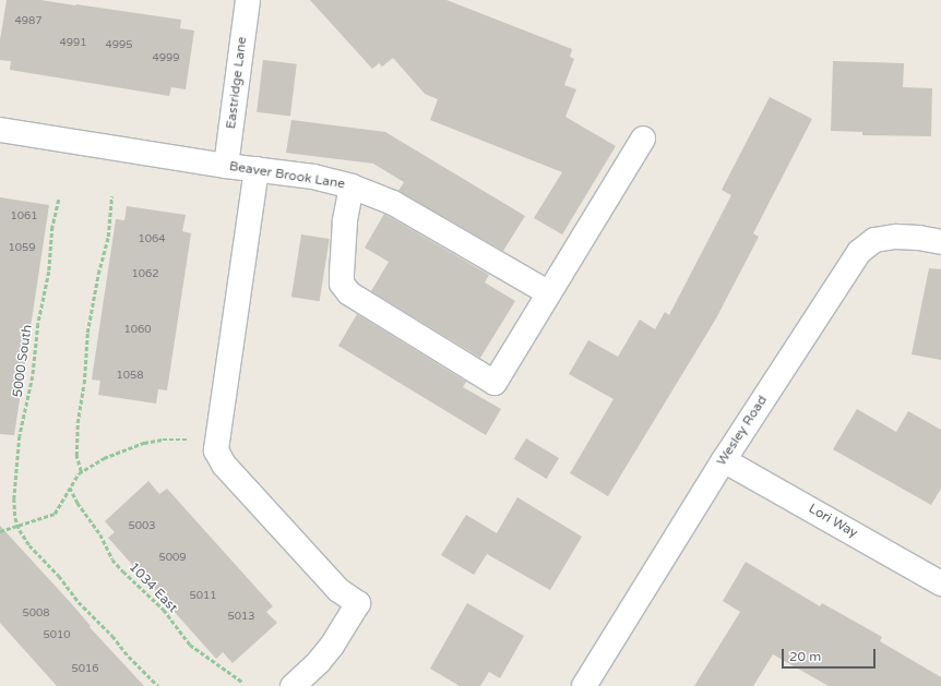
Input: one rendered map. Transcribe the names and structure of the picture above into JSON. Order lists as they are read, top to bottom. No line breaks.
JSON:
{"streets":{"street":["Eastridge Lane","Beaver Brook Lane","Wesley Road","Lori Way"],"path":["5000 South","1034 East"]},"crossings":[["Eastridge Lane","Beaver Brook Lane"],["Wesley Road","Lori Way"]],"house_numbers":["4987","4991","4995","4999","1061","1064","1059","1062","1060","1058","5003","5009","5011","5008","5013","5010","5016"],"scale_bar":"20 m"}
